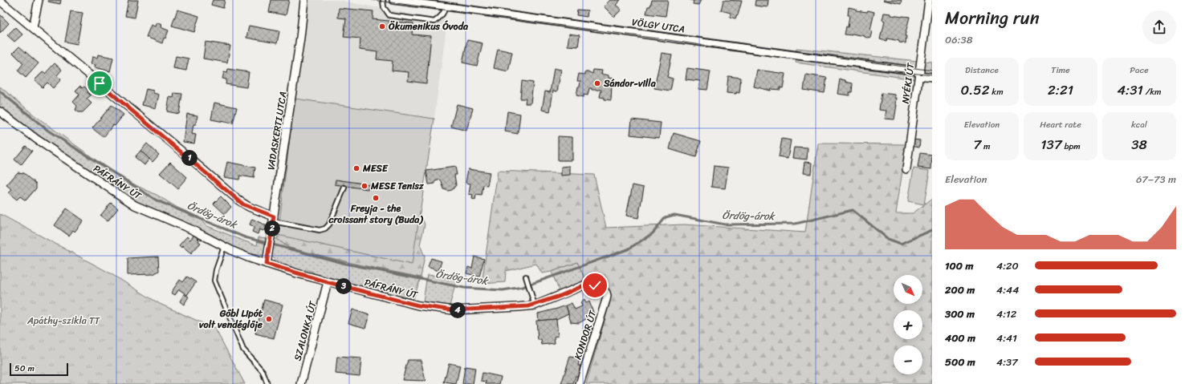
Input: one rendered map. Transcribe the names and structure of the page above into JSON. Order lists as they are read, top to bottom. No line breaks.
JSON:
{"streets":{"street":["VÖLGY UTCA","NYÉKI ÚT","VADASKERTI UTCA","PÁFRÁNY ÚT","SZALONKA ÚT","KONDOR ÚT"]},"crossings":[["VÖLGY UTCA","NYÉKI ÚT"],["VADASKERTI UTCA","PÁFRÁNY ÚT"],["PÁFRÁNY ÚT","SZALONKA ÚT"],["PÁFRÁNY ÚT","KONDOR ÚT"]],"water":["Ördög-árok"],"parks":["Apáthy-szikla TT"],"places":["Ökumenikus Óvoda","Sándor-villa","MESE","MESE Tenisz","Freyja - the croissant story (Buda)","Gőbl Lipót volt vendéglője"],"scale_bar":"50 m","north":"bottom right","page":{"heading":["Morning run","06:38"],"stats":[["Distance","0.52 km"],["Time","2:21"],["Pace","4:31 /km"],["Elevation","7 m"],["Heart rate","137 bpm"],["kcal","38"]],"pins":["1","2","3","4"],"chart":["Elevation","67–73 m"],"list":[{"name":"100 m","note":"4:20"},{"name":"200 m","note":"4:44"},{"name":"300 m","note":"4:12"},{"name":"400 m","note":"4:41"},{"name":"500 m","note":"4:37"}],"map_buttons":["+","−"],"scale":"50 m"}}
